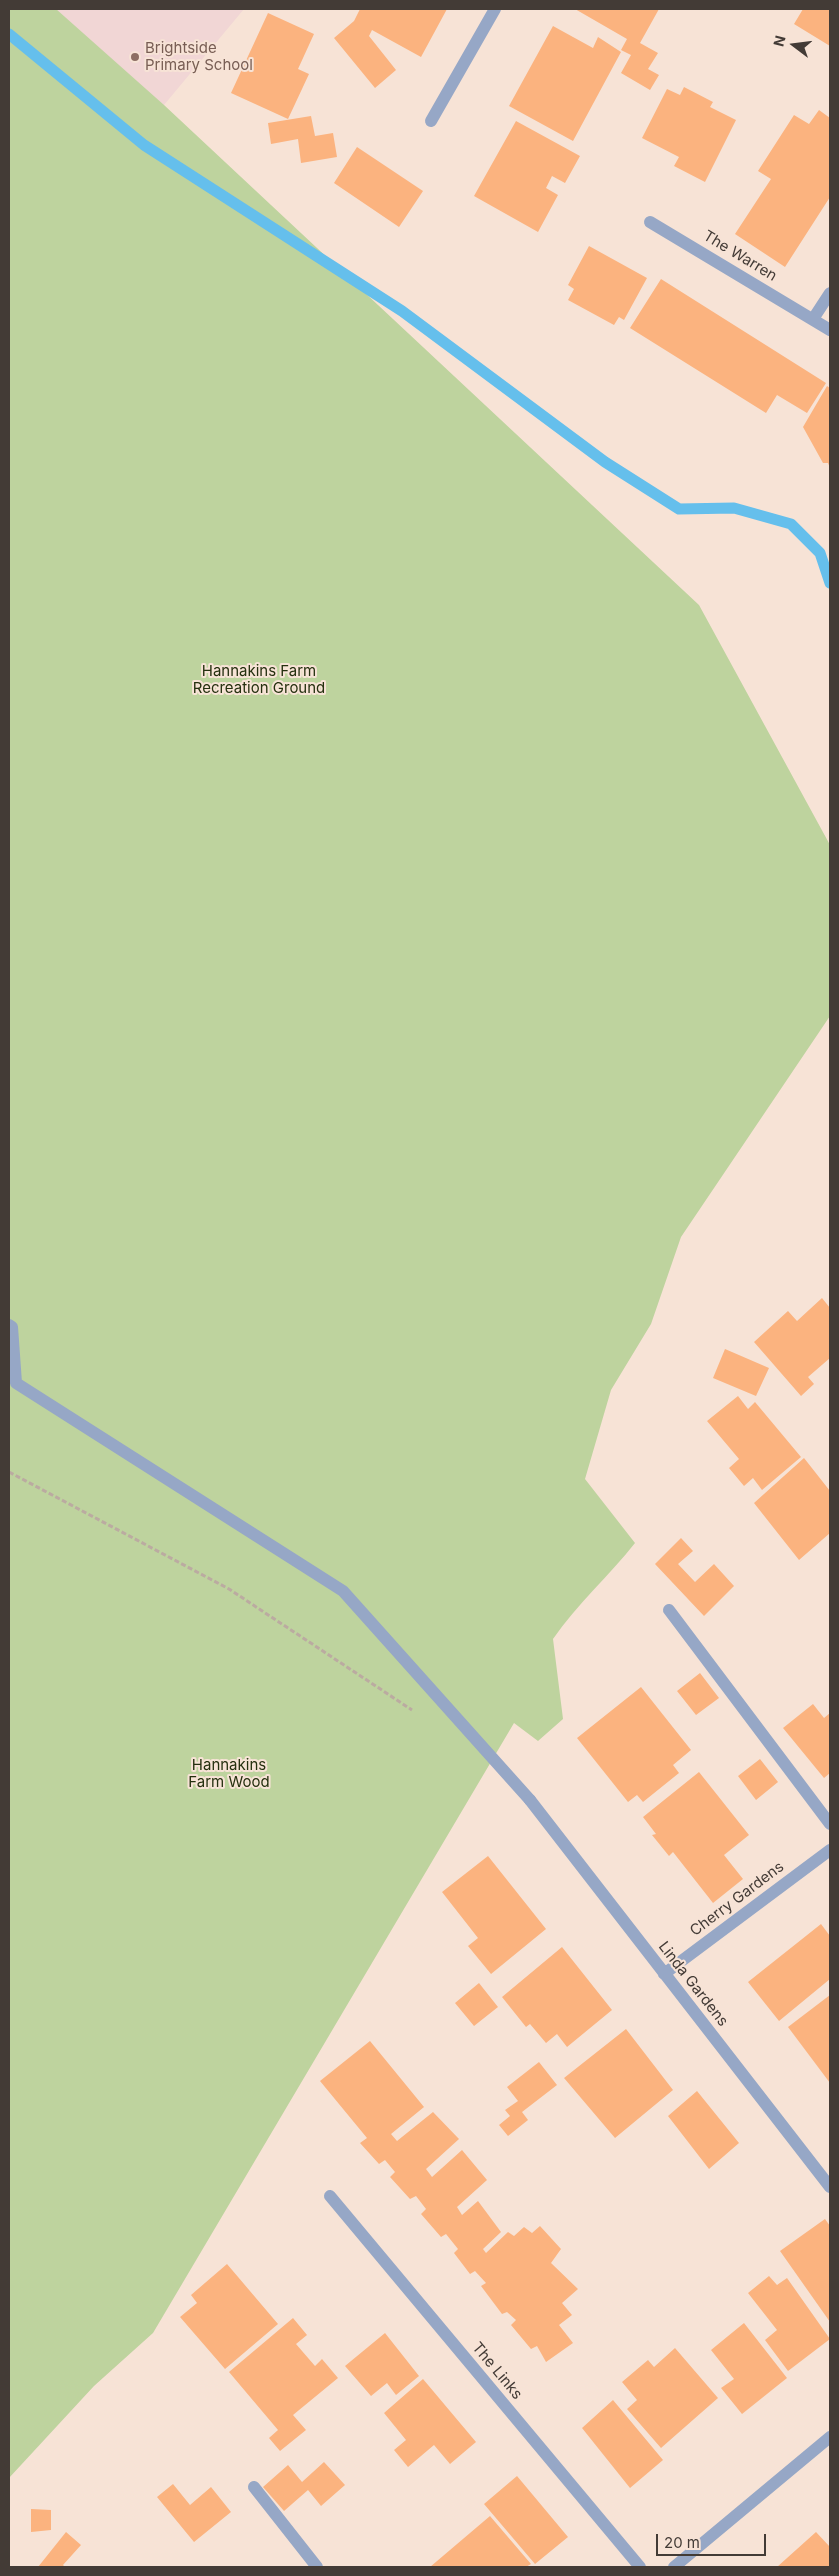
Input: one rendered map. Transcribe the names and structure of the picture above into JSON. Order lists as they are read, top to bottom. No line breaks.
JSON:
{"streets":{"street":["The Warren","Cherry Gardens","Linda Gardens","The Links"]},"crossings":[["Cherry Gardens","Linda Gardens"]],"parks":["Hannakins Farm Recreation Ground","Hannakins Farm Wood"],"places":["Brightside Primary School"],"scale_bar":"20 m","north":"left"}
